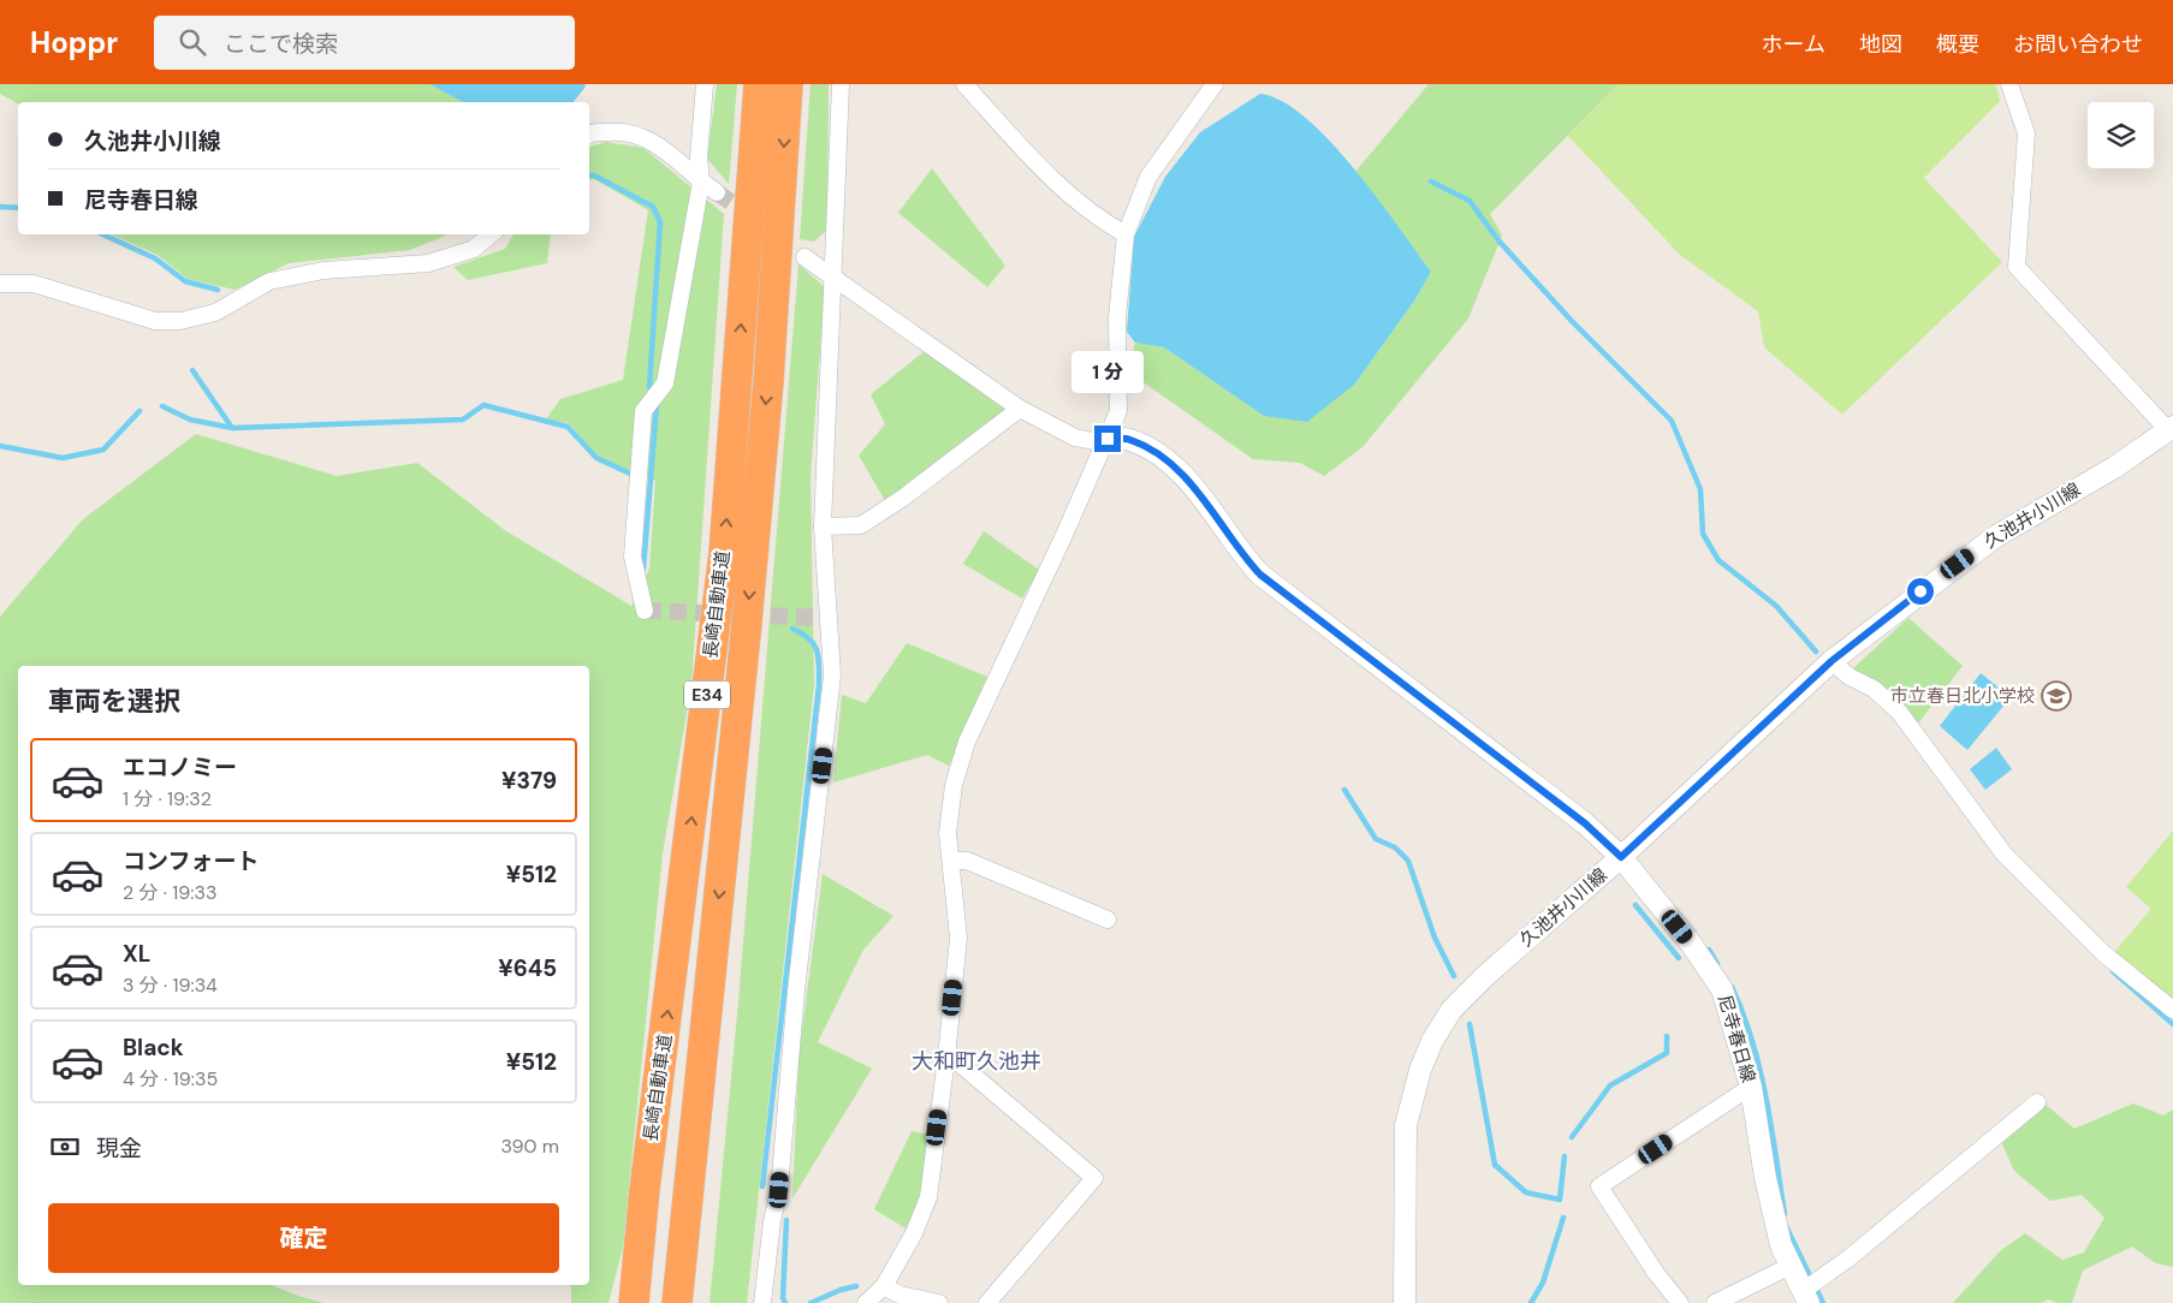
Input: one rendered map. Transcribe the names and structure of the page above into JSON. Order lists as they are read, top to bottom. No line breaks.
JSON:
{"streets":{"highway":["長崎自動車道","E34"],"street":["久池井小川線","尼寺春日線"]},"crossings":[["久池井小川線","尼寺春日線"]],"districts":["大和町久池井"],"places":{"school or university":["市立春日北小学校"]},"page":{"header":"Hoppr","search":"ここで検索","nav":["ホーム","地図","概要","お問い合わせ"],"banner":["久池井小川線","尼寺春日線"],"bubble":"1 分","heading":"車両を選択","list":[{"name":"エコノミー","note":"1 分 · 19:32","value":"¥379"},{"name":"コンフォート","note":"2 分 · 19:33","value":"¥512"},{"name":"XL","note":"3 分 · 19:34","value":"¥645"},{"name":"Black","note":"4 分 · 19:35","value":"¥512"}],"pay":["現金","390 m"],"buttons":"確定"}}
